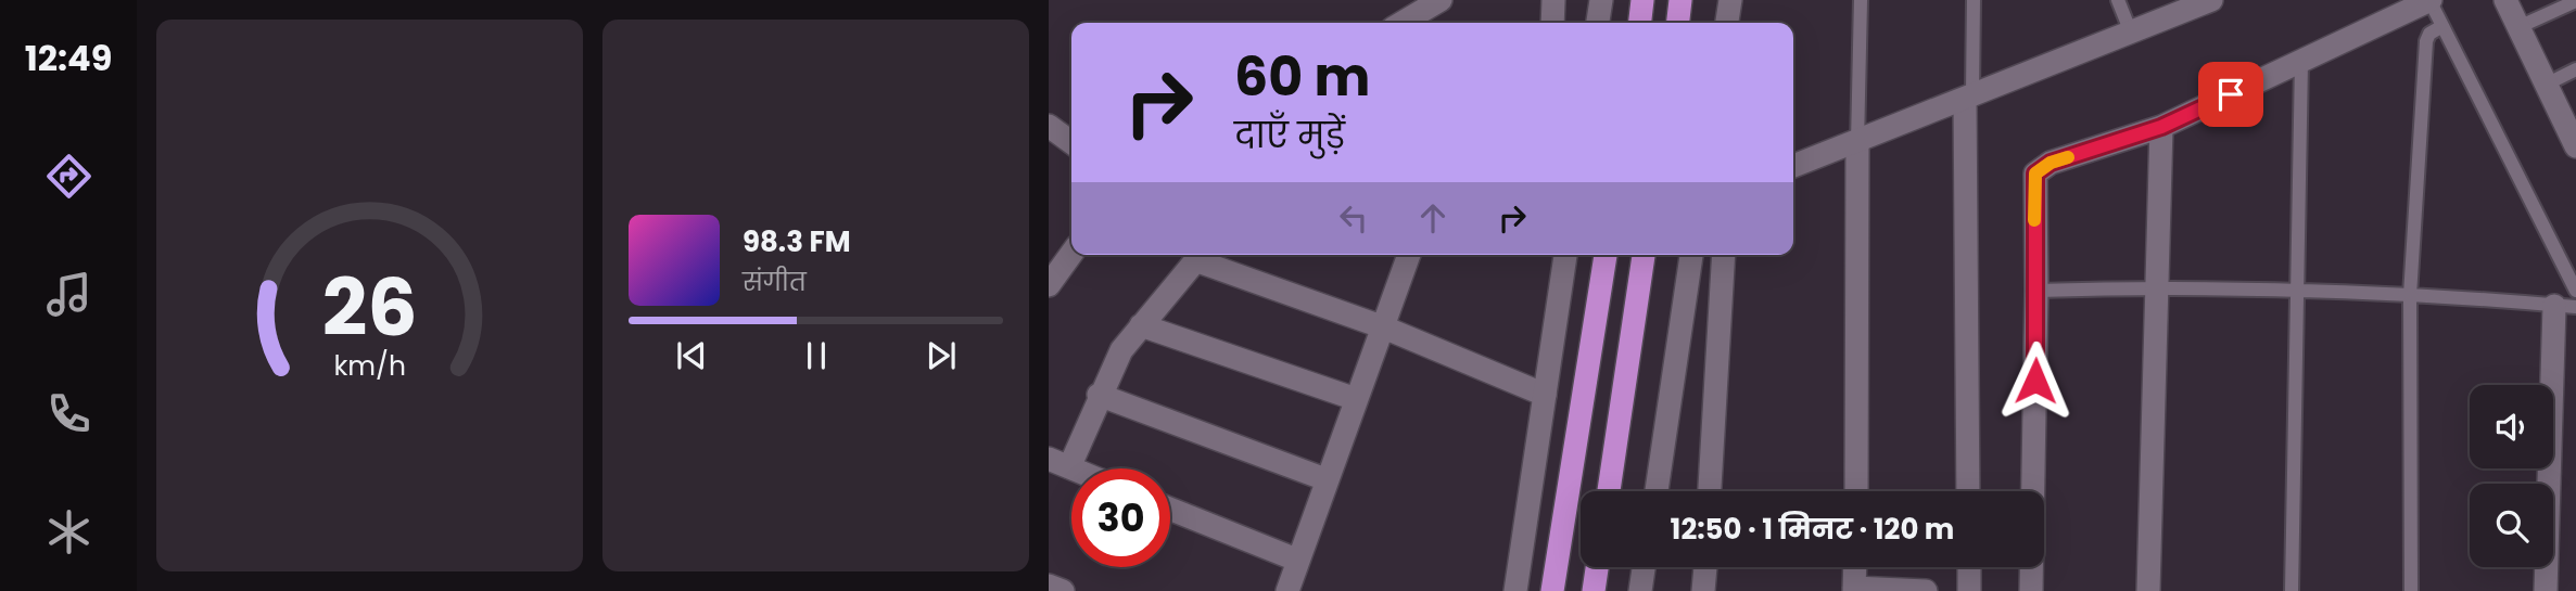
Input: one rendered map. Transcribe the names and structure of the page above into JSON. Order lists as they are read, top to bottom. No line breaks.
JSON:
{"page":{"tabs":"12:49","turn":["60 m","दाएँ मुड़ें"],"song":["98.3 FM","संगीत"],"limit":"30","trip":"12:50 · 1 मिनट · 120 m","gauge":["26","km/h"]}}
